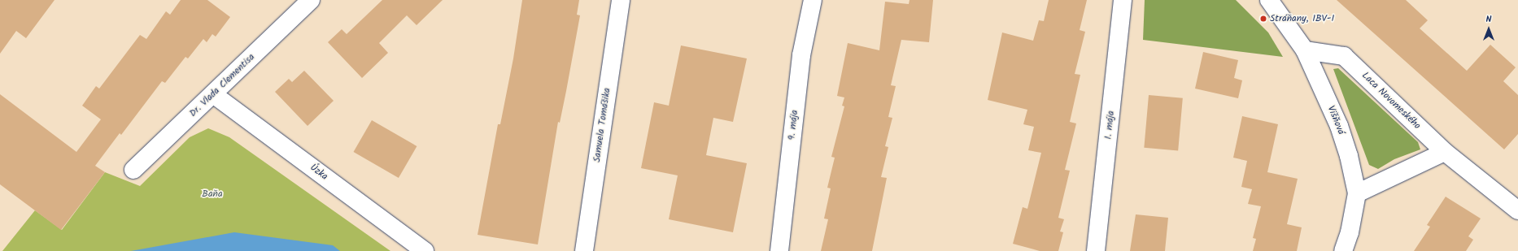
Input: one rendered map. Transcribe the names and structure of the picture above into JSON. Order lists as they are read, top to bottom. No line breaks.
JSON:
{"streets":{"street":["Dr. Vlada Clementisa","Laca Novomeského","Višňová","Samuela Tomášika","9. mája","1. mája","Úzka"]},"crossings":[["Dr. Vlada Clementisa","Úzka"],["Laca Novomeského","Višňová"]],"parks":["Baňa"],"places":["Stráňany, IBV-I"],"north":"top"}
